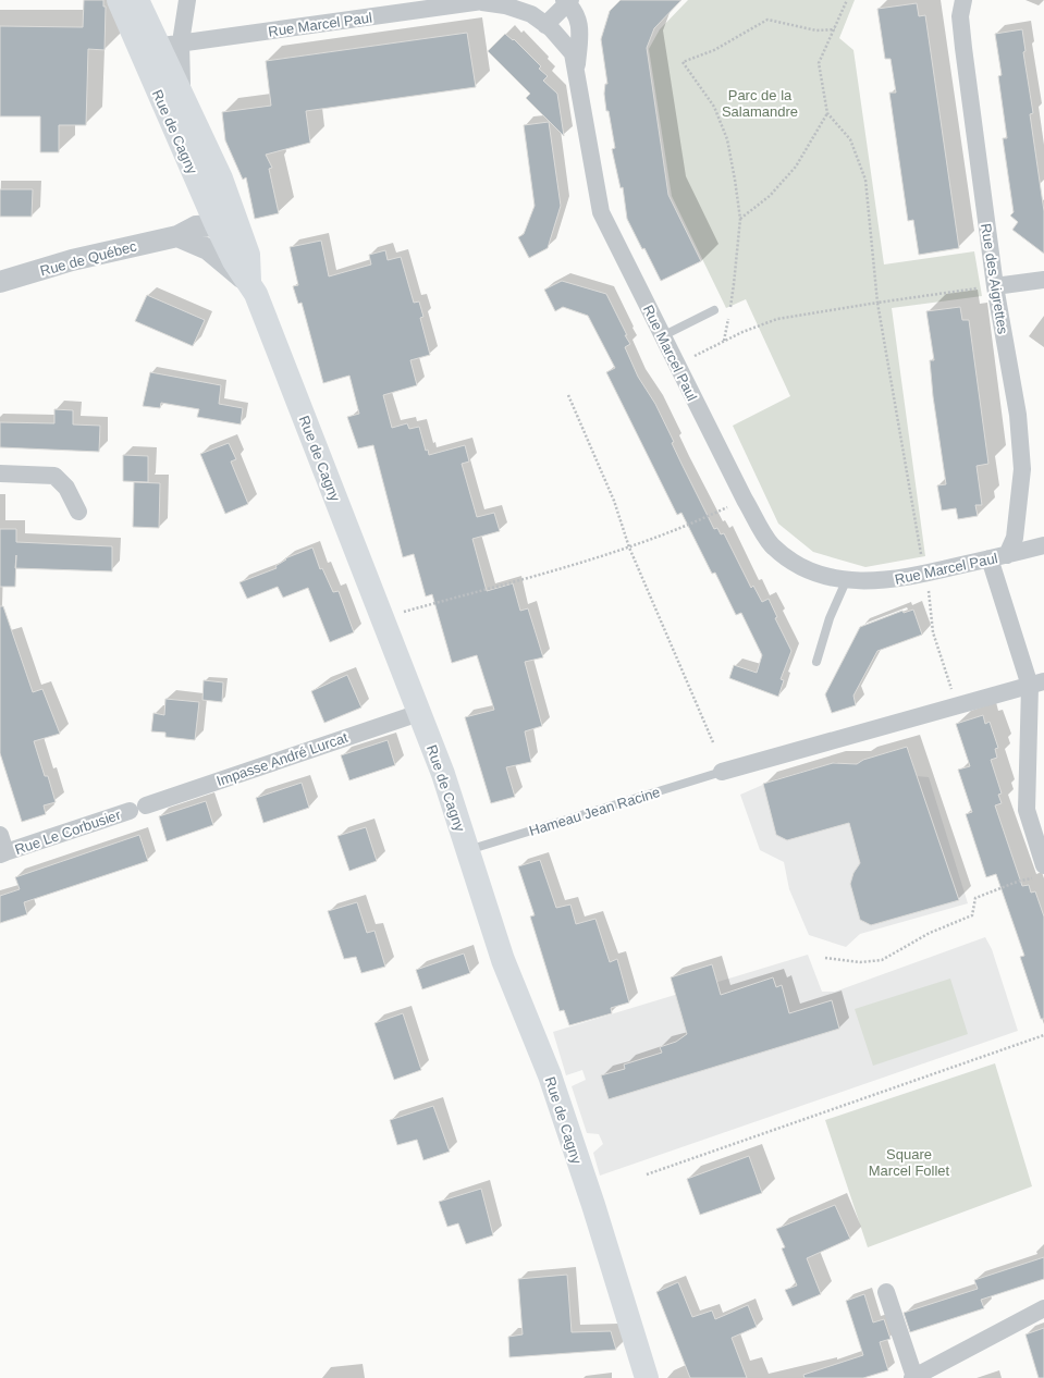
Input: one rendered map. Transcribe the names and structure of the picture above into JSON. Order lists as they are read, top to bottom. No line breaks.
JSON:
{"streets":{"main road":["Rue de Cagny"],"street":["Rue Marcel Paul","Rue de Québec","Rue des Aigrettes","Impasse André Lurcat","Rue Le Corbusier"],"lane":["Hameau Jean Racine"]},"crossings":[["Rue Marcel Paul","Rue de Cagny"],["Rue Marcel Paul","Rue des Aigrettes"],["Rue de Cagny","Rue de Québec"],["Rue de Cagny","Impasse André Lurcat"],["Rue de Cagny","Hameau Jean Racine"],["Impasse André Lurcat","Rue Le Corbusier"]],"parks":["Parc de la Salamandre","Square Marcel Follet"]}
